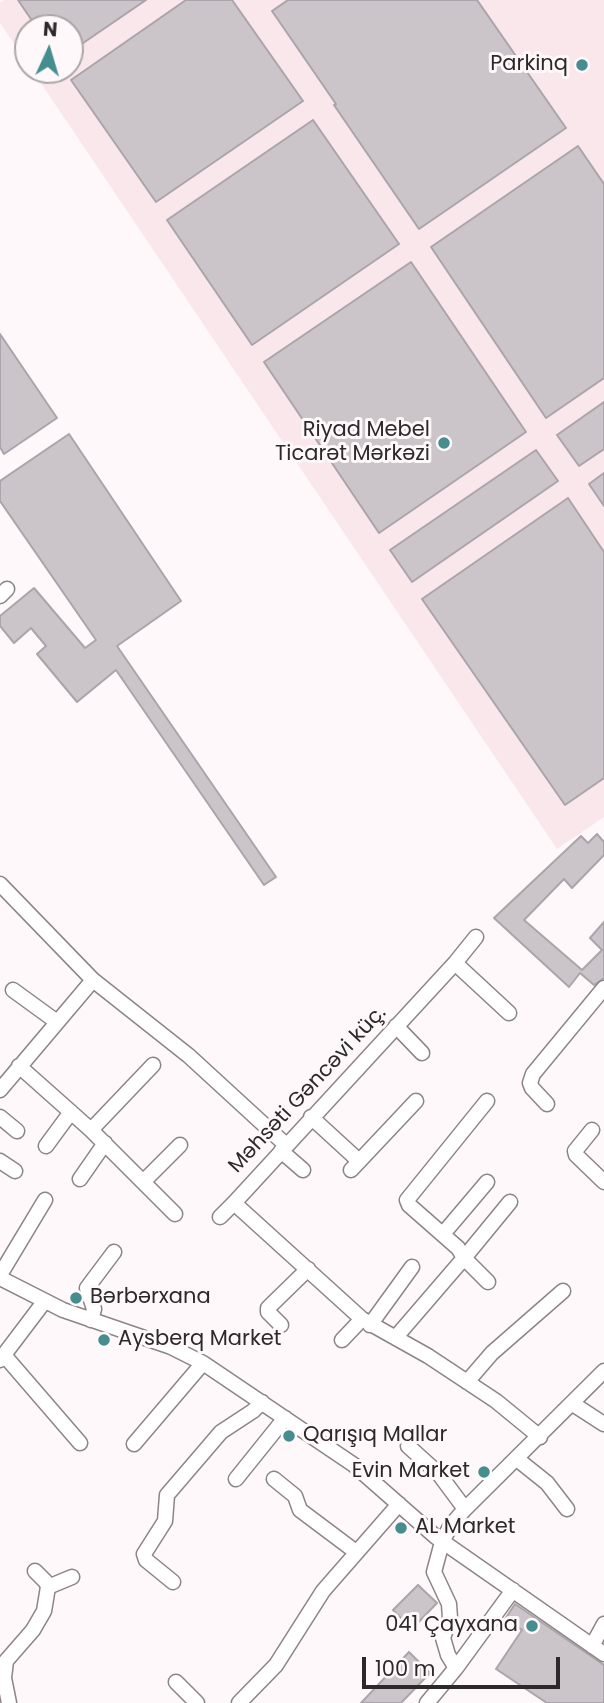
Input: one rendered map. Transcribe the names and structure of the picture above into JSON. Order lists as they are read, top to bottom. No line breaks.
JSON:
{"streets":{"street":["Məhsəti Gəncəvi küç."]},"places":["Parkinq","Riyad Mebel Ticarət Mərkəzi","Bərbərxana","Aysberq Market","Qarışıq Mallar","Evin Market","AL Market","041 Çayxana"],"scale_bar":"100 m","north":"top"}
